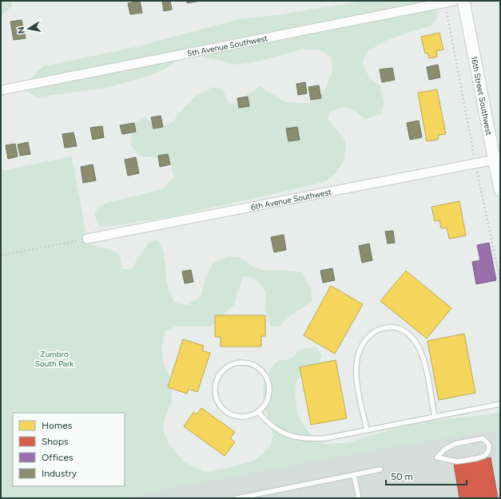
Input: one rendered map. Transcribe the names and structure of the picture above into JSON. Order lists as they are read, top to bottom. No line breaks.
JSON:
{"streets":{"main road":["16th Street Southwest"],"street":["5th Avenue Southwest","6th Avenue Southwest"]},"crossings":[["16th Street Southwest","6th Avenue Southwest"]],"parks":["Zumbro South Park"],"legend":["Homes","Shops","Offices","Industry"],"scale_bar":"50 m","north":"left"}
